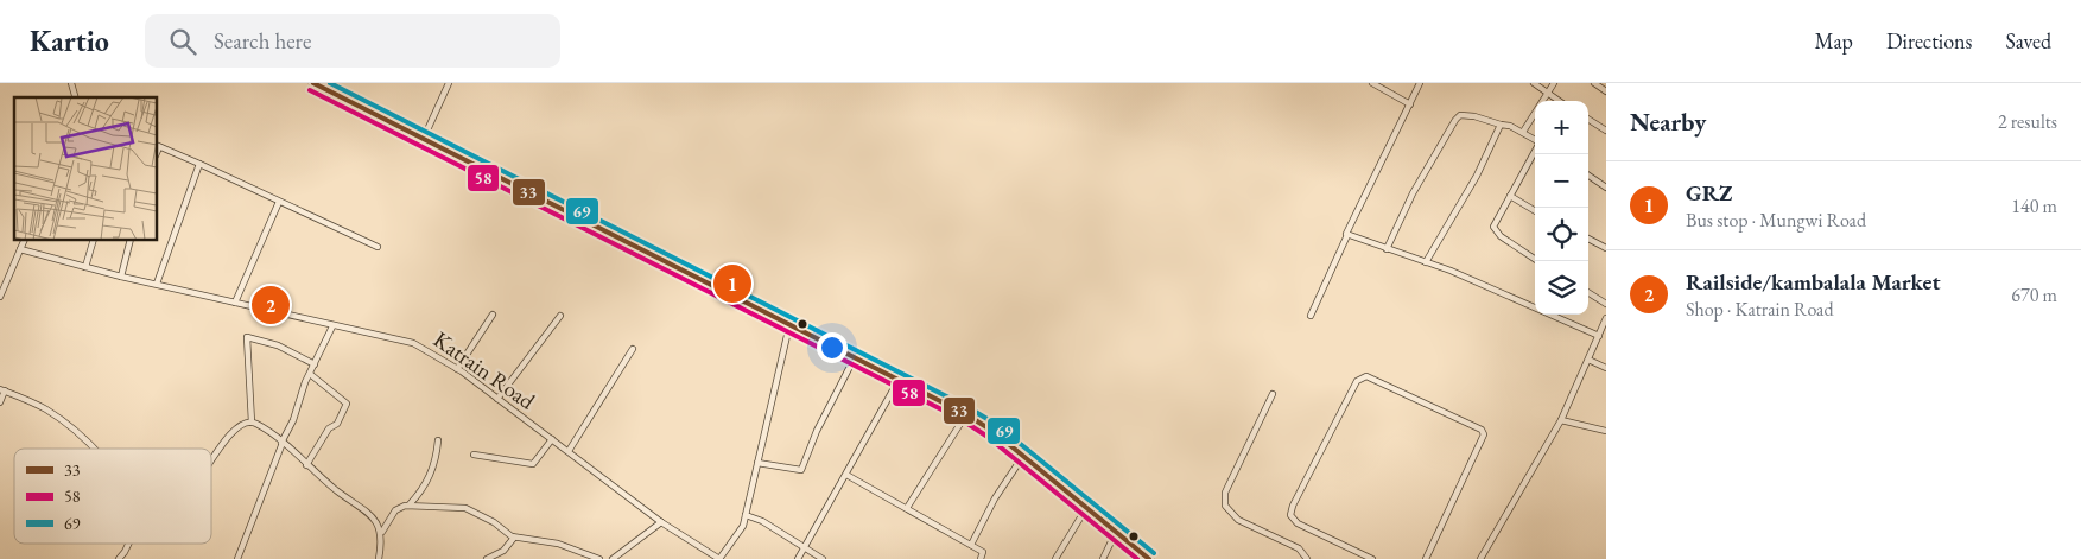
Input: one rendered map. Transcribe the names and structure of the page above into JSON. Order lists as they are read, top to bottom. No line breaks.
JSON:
{"streets":{"street":["Katrain Road"]},"lines":["transit line 33","transit line 69","transit line 58"],"legend":["33","58","69"],"page":{"header":"Kartio","search":"Search here","nav":["Map","Directions","Saved"],"heading":["Nearby","2 results"],"map_buttons":["+","−"],"list":[{"mark":"1","name":"GRZ","note":"Bus stop · Mungwi Road","value":"140 m"},{"mark":"2","name":"Railside/kambalala Market","note":"Shop · Katrain Road","value":"670 m"}],"pins":["1","2"]}}
